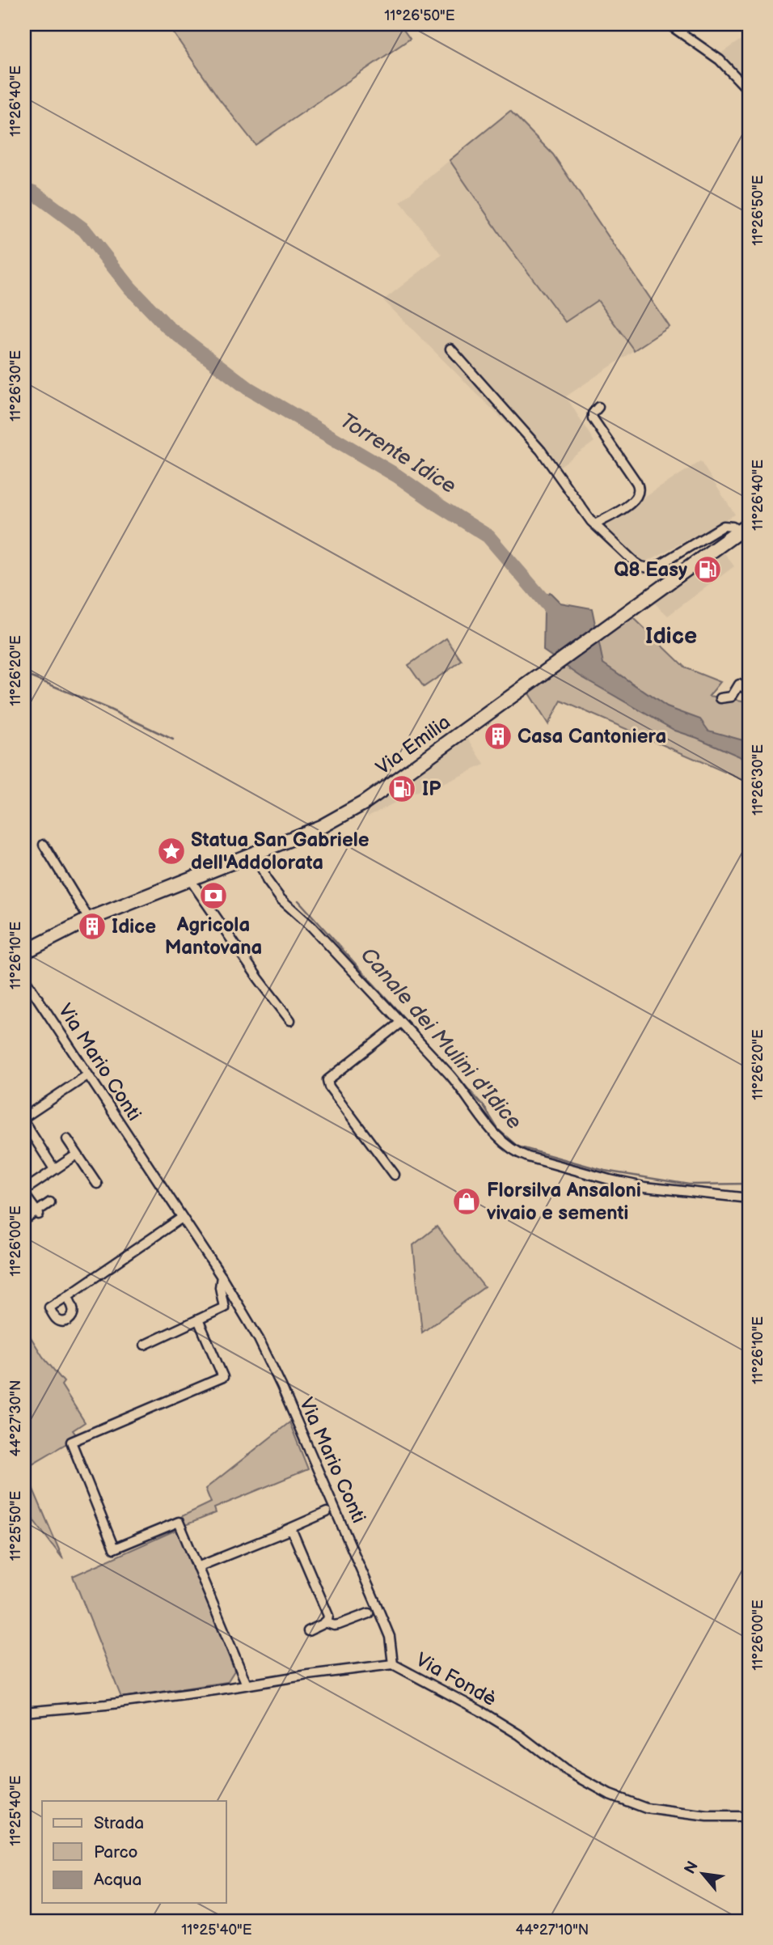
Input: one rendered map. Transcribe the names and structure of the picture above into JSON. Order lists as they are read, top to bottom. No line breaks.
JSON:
{"streets":{"main road":["Via Emilia"],"street":["Via Mario Conti","Via Fondè"]},"crossings":[["Via Mario Conti","Via Fondè"]],"districts":["Idice"],"water":["Torrente Idice","Canale dei Mulini d'Idice"],"places":{"fuel station":["Q8 Easy","IP"],"building":["Casa Cantoniera","Idice"],"place":["Statua San Gabriele dell'Addolorata"],"bank":["Agricola Mantovana"],"shop":["Florsilva Ansaloni vivaio e sementi"]},"legend":["Strada","Parco","Acqua"],"north":"top left","coordinates":["11°26'50\"E","11°26'40\"E","11°26'30\"E","11°26'20\"E","11°26'10\"E","11°26'00\"E","44°27'30\"N","11°25'50\"E","11°25'40\"E","44°27'10\"N"]}
